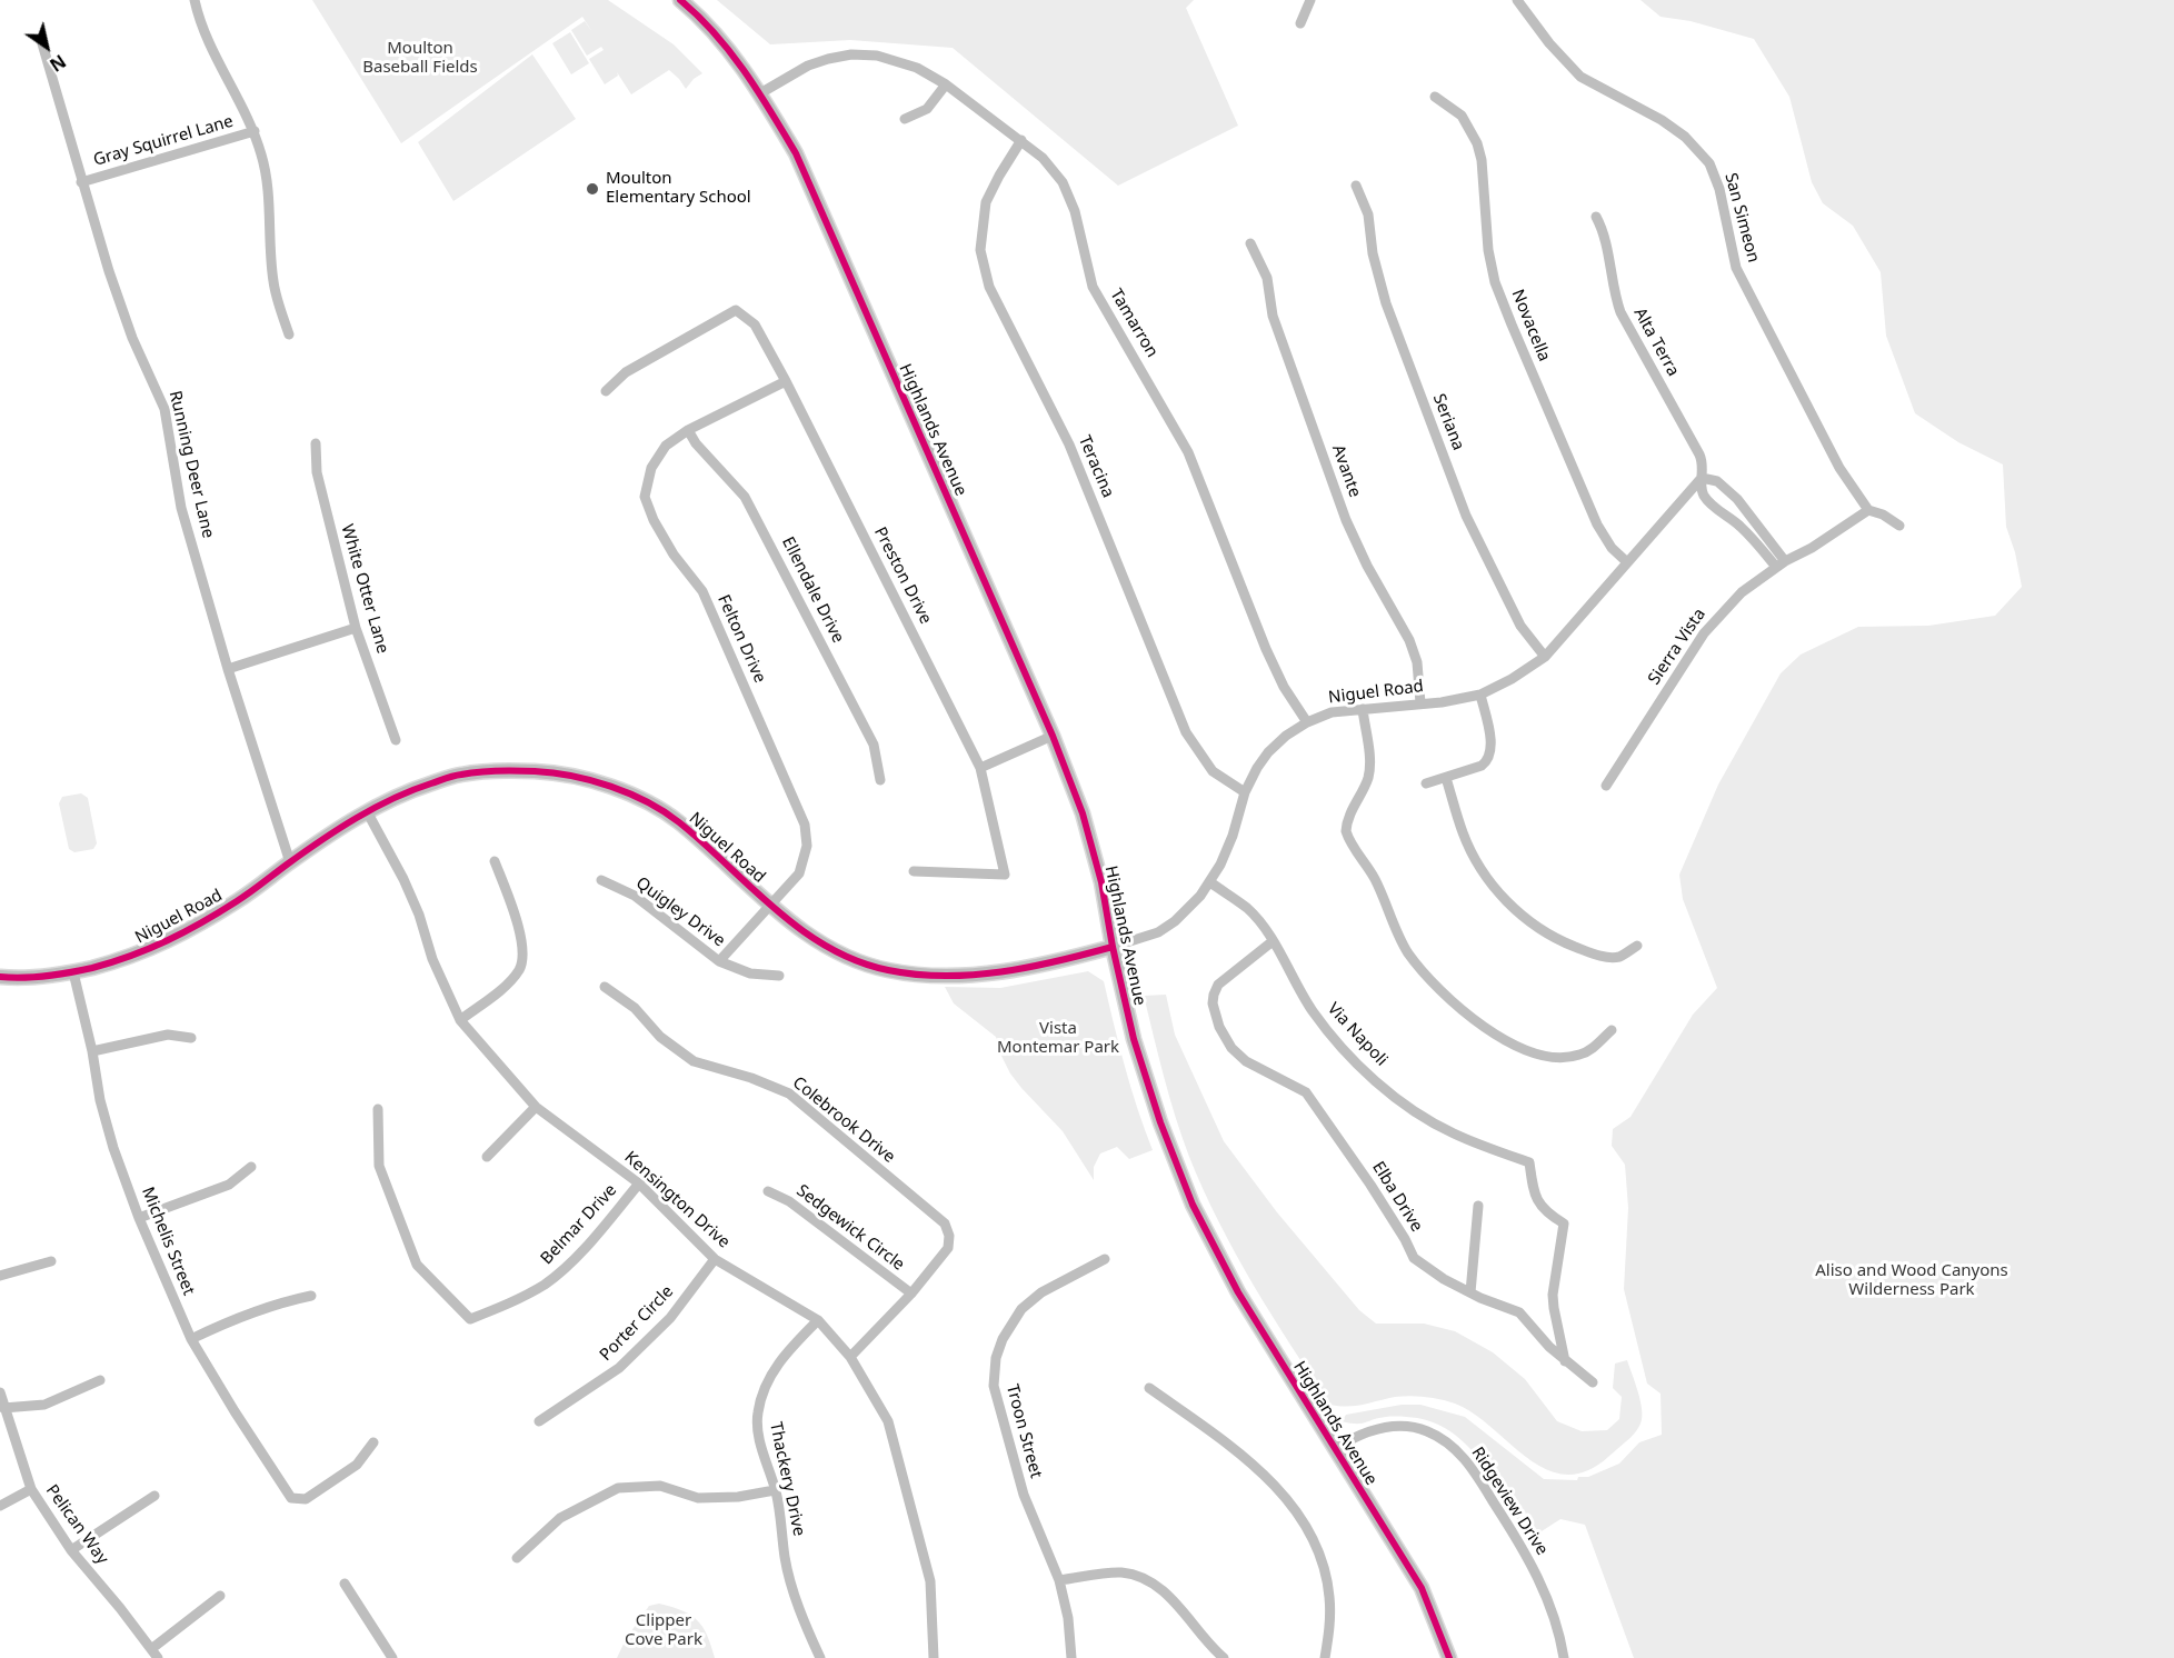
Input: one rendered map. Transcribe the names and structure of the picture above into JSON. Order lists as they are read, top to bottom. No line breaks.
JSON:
{"streets":{"main road":["Highlands Avenue","Niguel Road"],"street":["Gray Squirrel Lane","San Simeon","Tamarron","Novacella","Alta Terra","Seriana","Running Deer Lane","Teracina","Avante","Preston Drive","White Otter Lane","Ellendale Drive","Felton Drive","Sierra Vista","Quigley Drive","Via Napoli","Colebrook Drive","Elba Drive","Kensington Drive","Belmar Drive","Sedgewick Circle","Michelis Street","Porter Circle","Troon Street","Thackery Drive","Ridgeview Drive","Pelican Way"]},"crossings":[["Gray Squirrel Lane","Running Deer Lane"],["San Simeon","Sierra Vista"],["Tamarron","Highlands Avenue"],["Tamarron","Teracina"],["Tamarron","Niguel Road"],["Novacella","Niguel Road"],["Alta Terra","Sierra Vista"],["Alta Terra","Niguel Road"],["Seriana","Niguel Road"],["Highlands Avenue","Niguel Road"],["Highlands Avenue","Ridgeview Drive"],["Running Deer Lane","Niguel Road"],["Teracina","Niguel Road"],["Avante","Niguel Road"],["Preston Drive","Felton Drive"],["Ellendale Drive","Felton Drive"],["Felton Drive","Niguel Road"],["Felton Drive","Quigley Drive"],["Niguel Road","Via Napoli"],["Niguel Road","Kensington Drive"],["Niguel Road","Michelis Street"],["Via Napoli","Elba Drive"],["Colebrook Drive","Sedgewick Circle"],["Kensington Drive","Belmar Drive"],["Kensington Drive","Porter Circle"],["Kensington Drive","Thackery Drive"]],"parks":["Moulton Baseball Fields","Vista Montemar Park","Aliso and Wood Canyons Wilderness Park","Clipper Cove Park"],"places":["Moulton Elementary School"],"north":"bottom right"}
